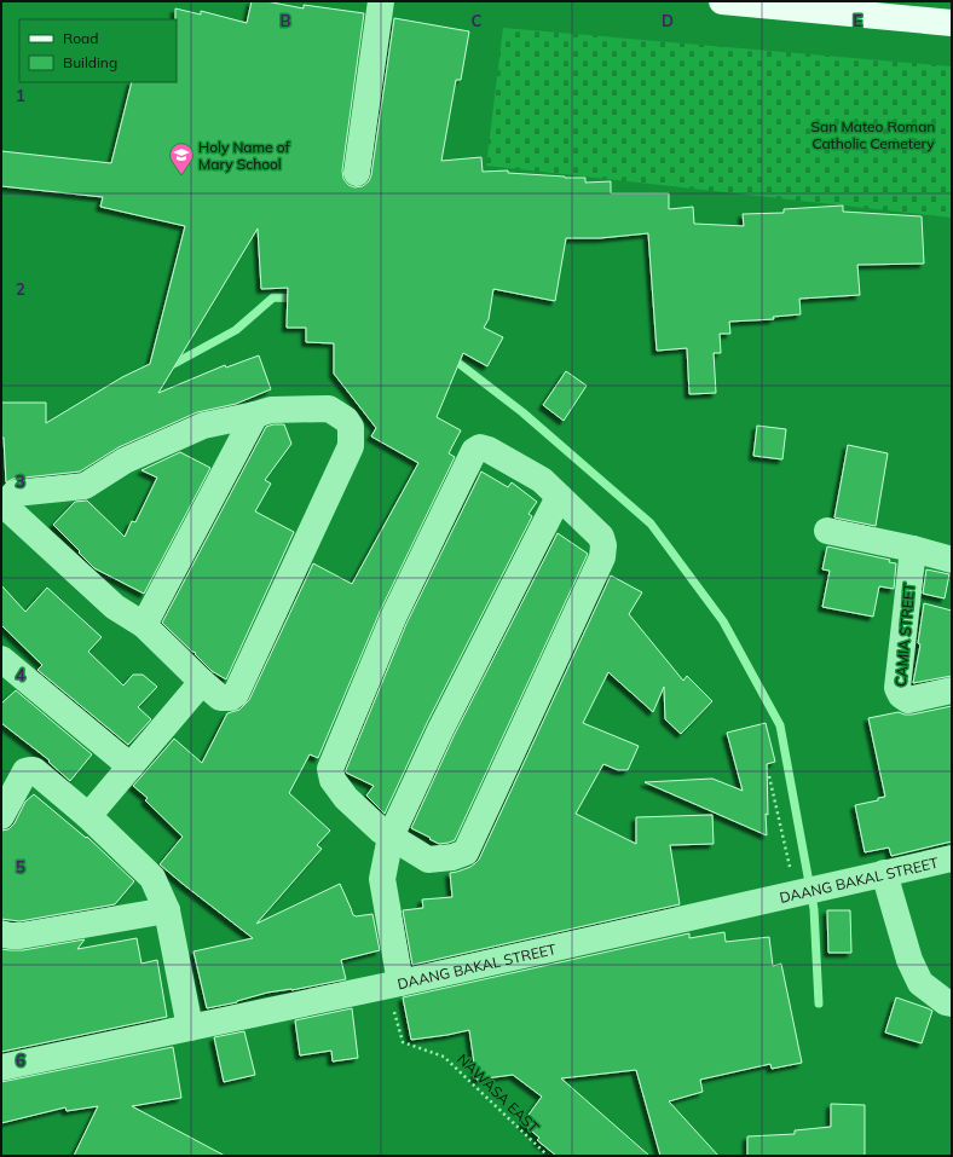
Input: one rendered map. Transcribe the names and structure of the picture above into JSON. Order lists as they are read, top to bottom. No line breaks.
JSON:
{"streets":{"street":["CAMIA STREET","DAANG BAKAL STREET"],"path":["NAWASA EAST"]},"crossings":[["DAANG BAKAL STREET","NAWASA EAST"]],"parks":["San Mateo Roman Catholic Cemetery"],"places":{"school or university":["Holy Name of Mary School"]},"legend":["Road","Building"],"grid":{"columns":["B","C","D","E"],"rows":["1","2","3","4","5","6"]}}
